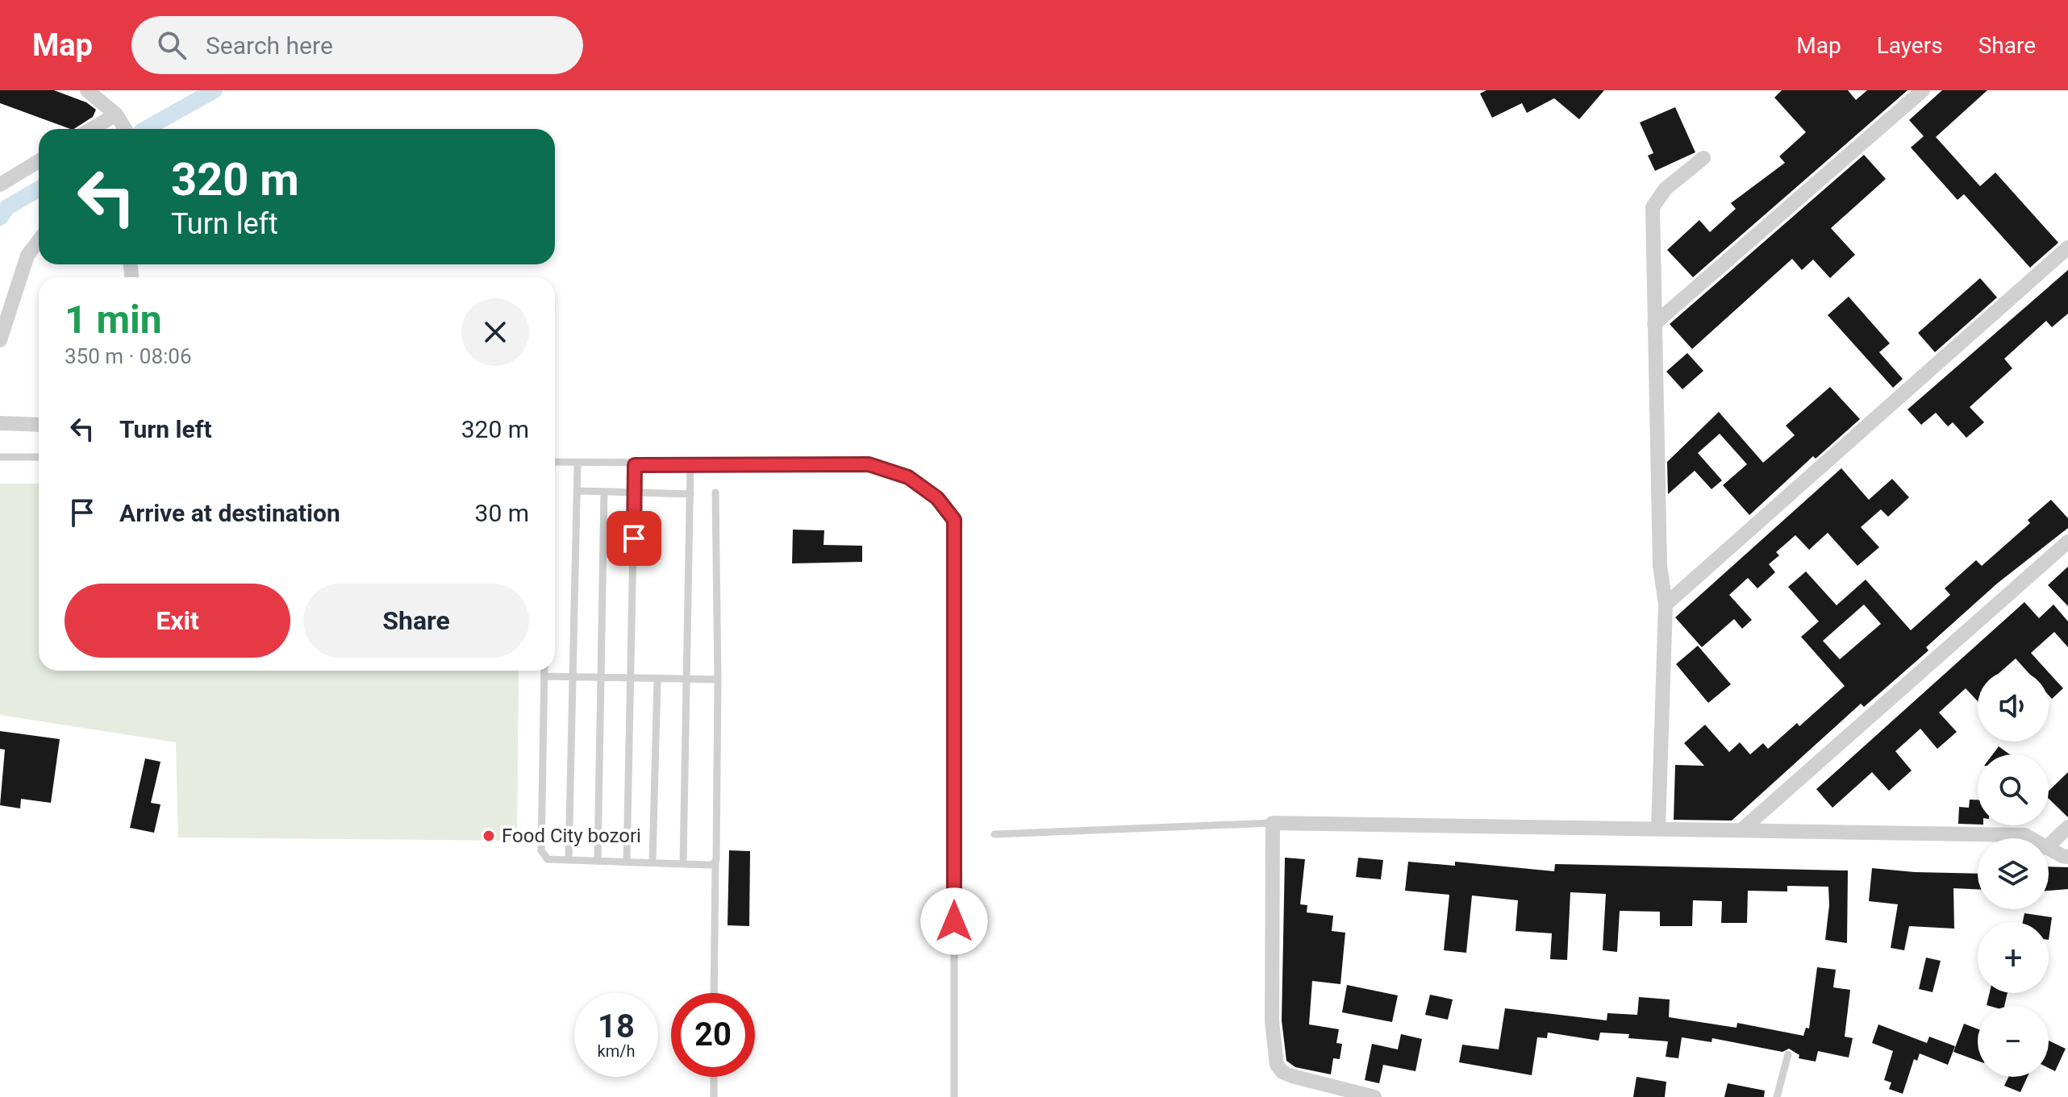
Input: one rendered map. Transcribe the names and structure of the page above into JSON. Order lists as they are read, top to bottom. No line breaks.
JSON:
{"places":["Food City bozori"],"page":{"header":"Map","search":"Search here","nav":["Map","Layers","Share"],"turn":["320 m","Turn left"],"heading":["1 min","350 m · 08:06"],"list":[{"name":"Turn left","value":"320 m"},{"name":"Arrive at destination","value":"30 m"}],"buttons":["Exit","Share"],"map_buttons":["+","−"],"speed":"18 km/h","limit":"20"}}
